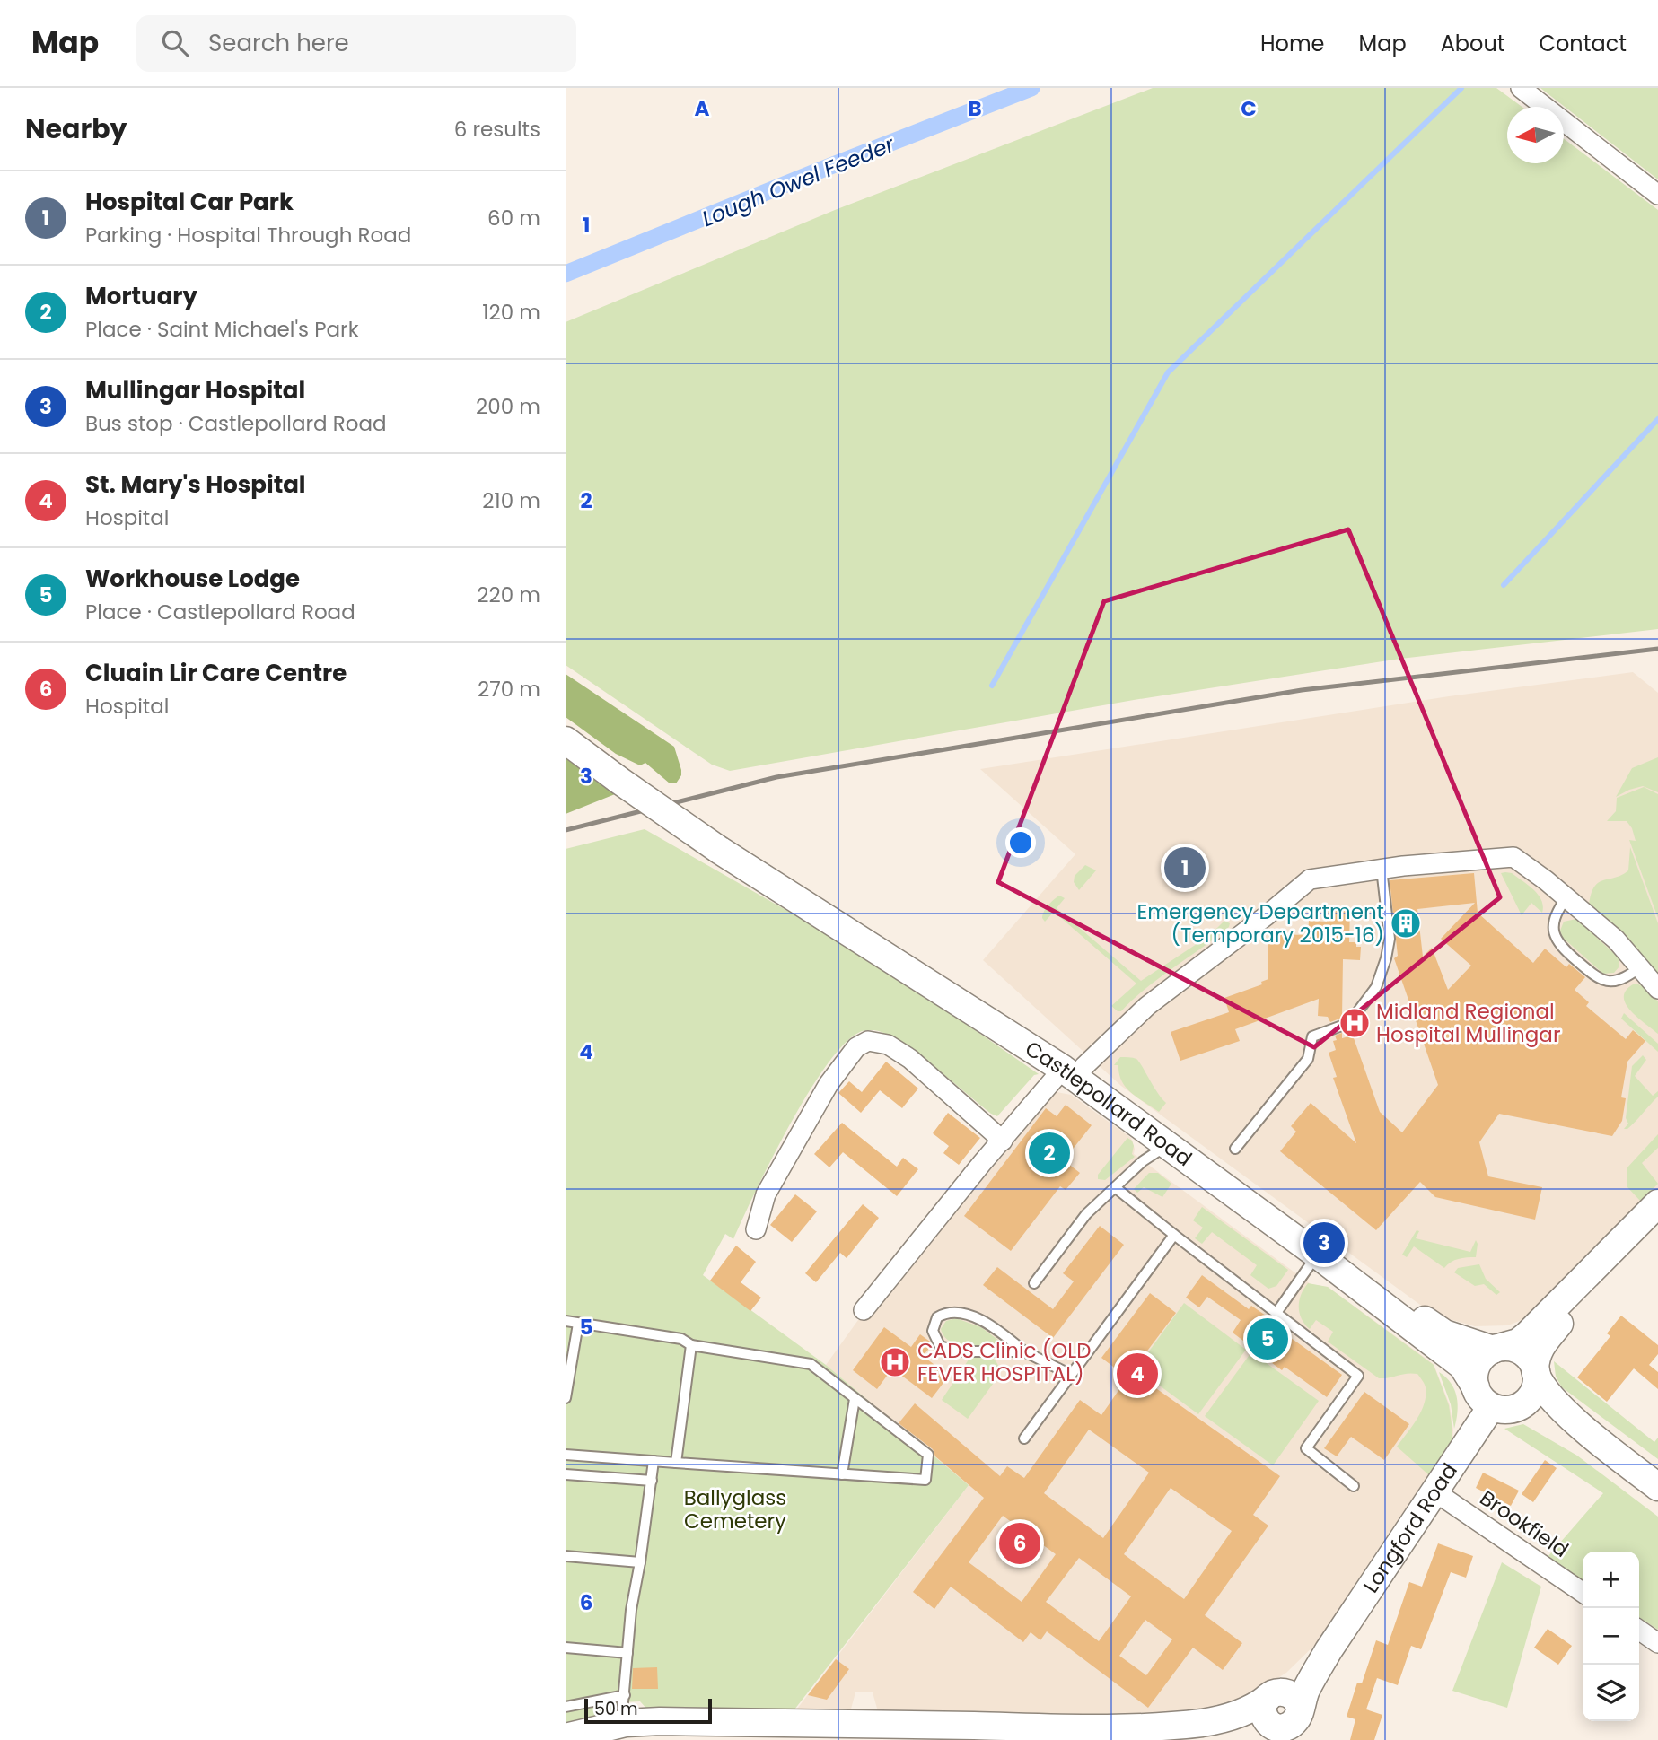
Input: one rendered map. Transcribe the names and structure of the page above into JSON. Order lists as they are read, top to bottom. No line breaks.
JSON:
{"streets":{"main road":["Castlepollard Road","Longford Road"],"street":["Brookfield"]},"crossings":[["Castlepollard Road","Longford Road"],["Brookfield","Longford Road"]],"water":["Lough Owel Feeder"],"parks":["Ballyglass Cemetery"],"places":{"building":["Emergency Department (Temporary 2015-16)"],"hospital":["Midland Regional Hospital Mullingar","CADS Clinic (OLD FEVER HOSPITAL)"]},"scale_bar":"50 m","north":"left","page":{"header":"Map","search":"Search here","nav":["Home","Map","About","Contact"],"heading":["Nearby","6 results"],"list":[{"mark":"1","name":"Hospital Car Park","note":"Parking · Hospital Through Road","value":"60 m"},{"mark":"2","name":"Mortuary","note":"Place · Saint Michael's Park","value":"120 m"},{"mark":"3","name":"Mullingar Hospital","note":"Bus stop · Castlepollard Road","value":"200 m"},{"mark":"4","name":"St. Mary's Hospital","note":"Hospital","value":"210 m"},{"mark":"5","name":"Workhouse Lodge","note":"Place · Castlepollard Road","value":"220 m"},{"mark":"6","name":"Cluain Lir Care Centre","note":"Hospital","value":"270 m"}],"pins":["1","2","3","5","4","6"],"map_buttons":["+","−"],"scale":"50 m"},"grid":{"columns":["A","B","C"],"rows":["1","2","3","4","5","6"]}}
